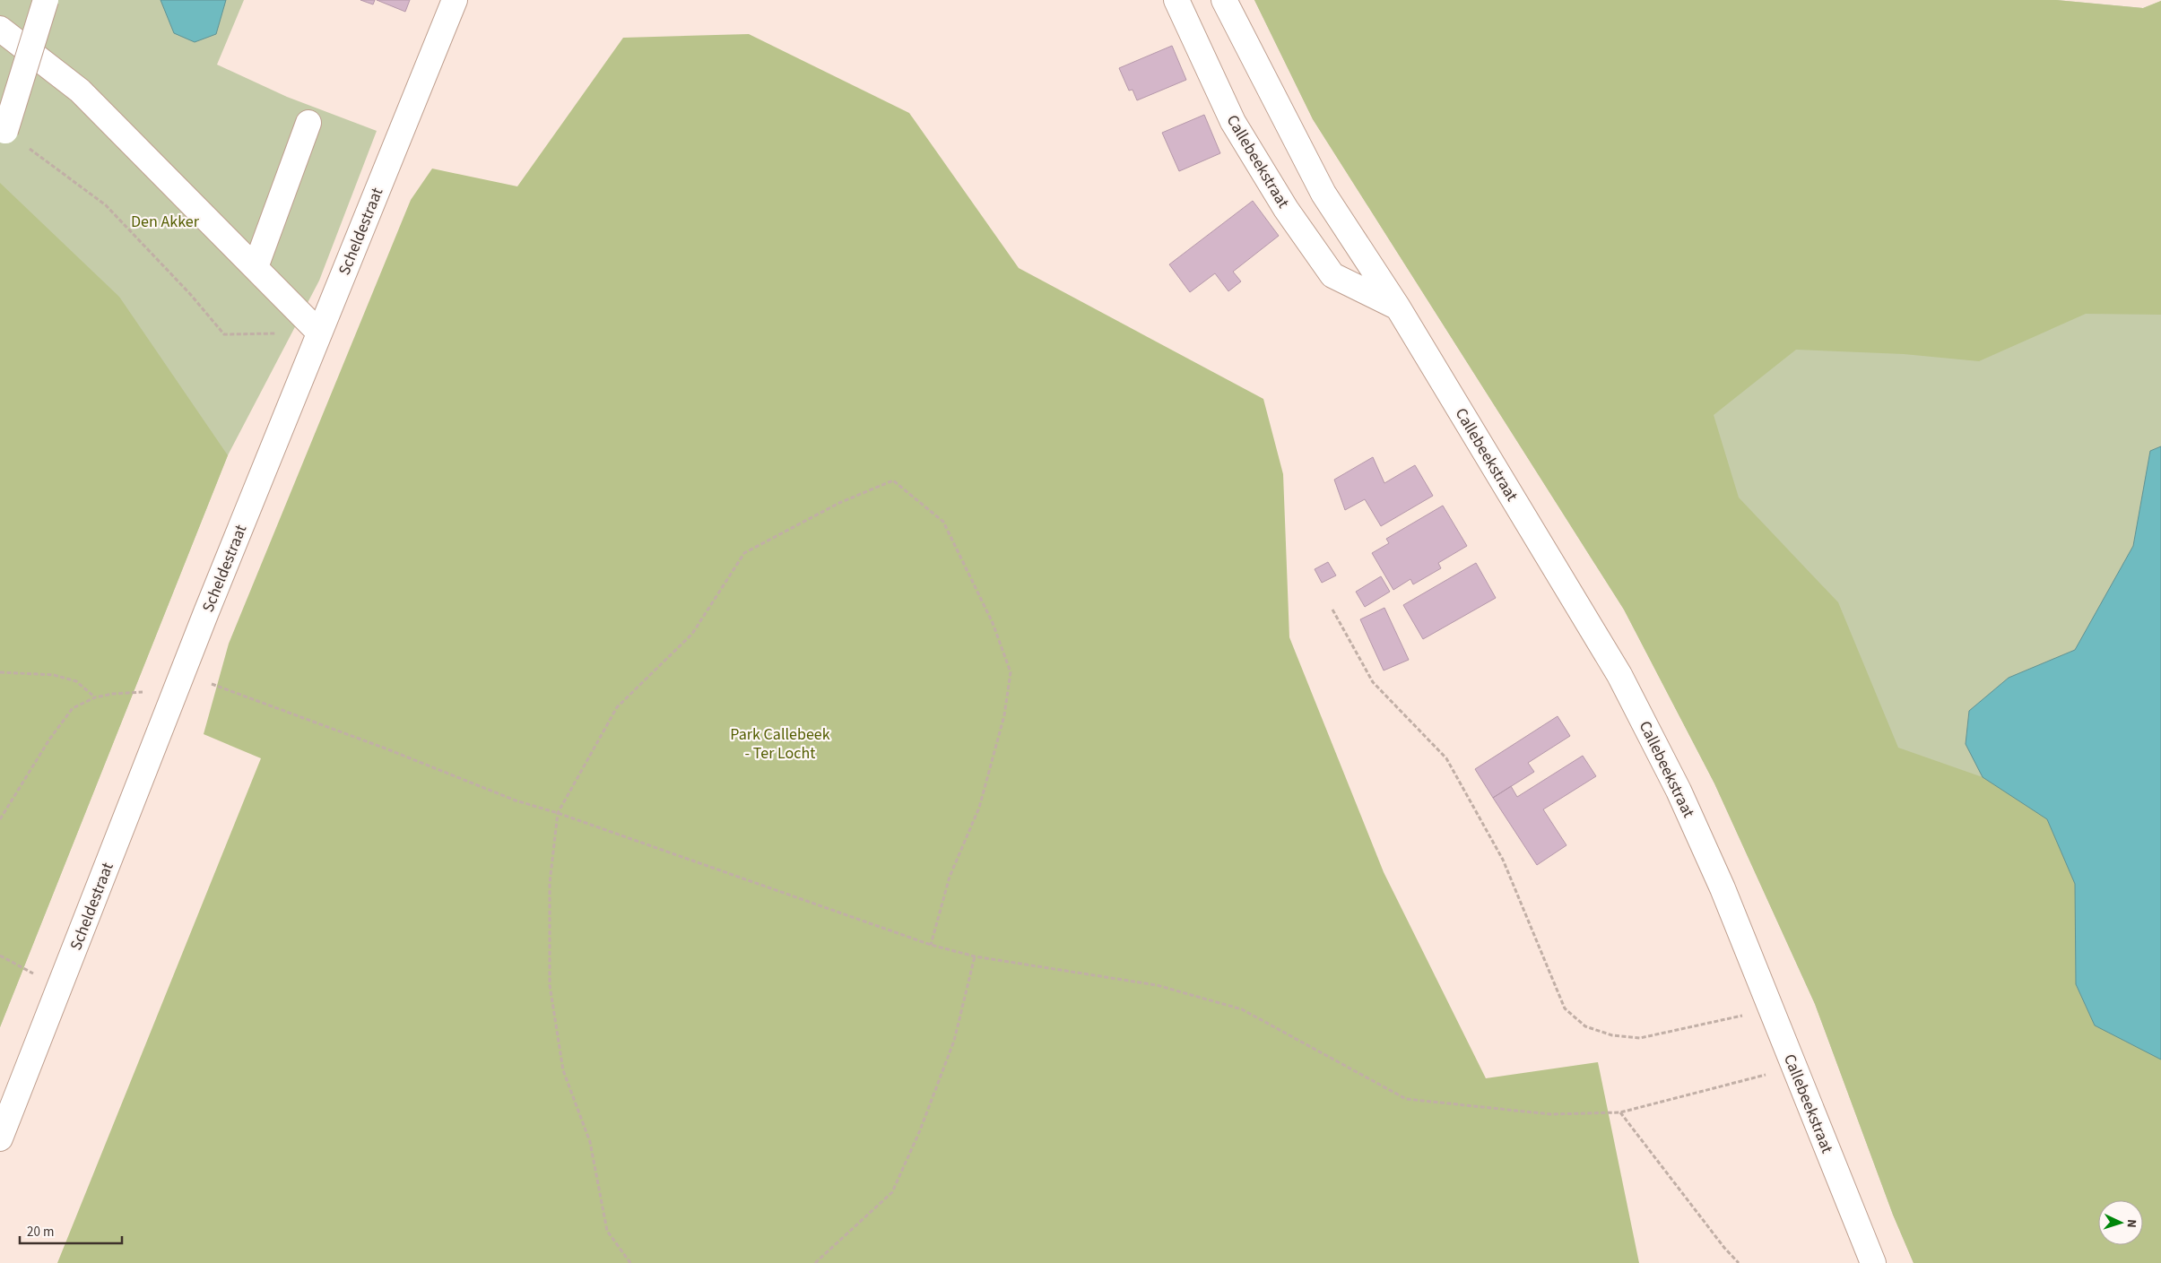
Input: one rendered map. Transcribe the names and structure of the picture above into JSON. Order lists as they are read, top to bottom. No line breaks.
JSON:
{"streets":{"street":["Callebeekstraat","Scheldestraat"]},"parks":["Den Akker","Park Callebeek - Ter Locht"],"scale_bar":"20 m","north":"right"}
